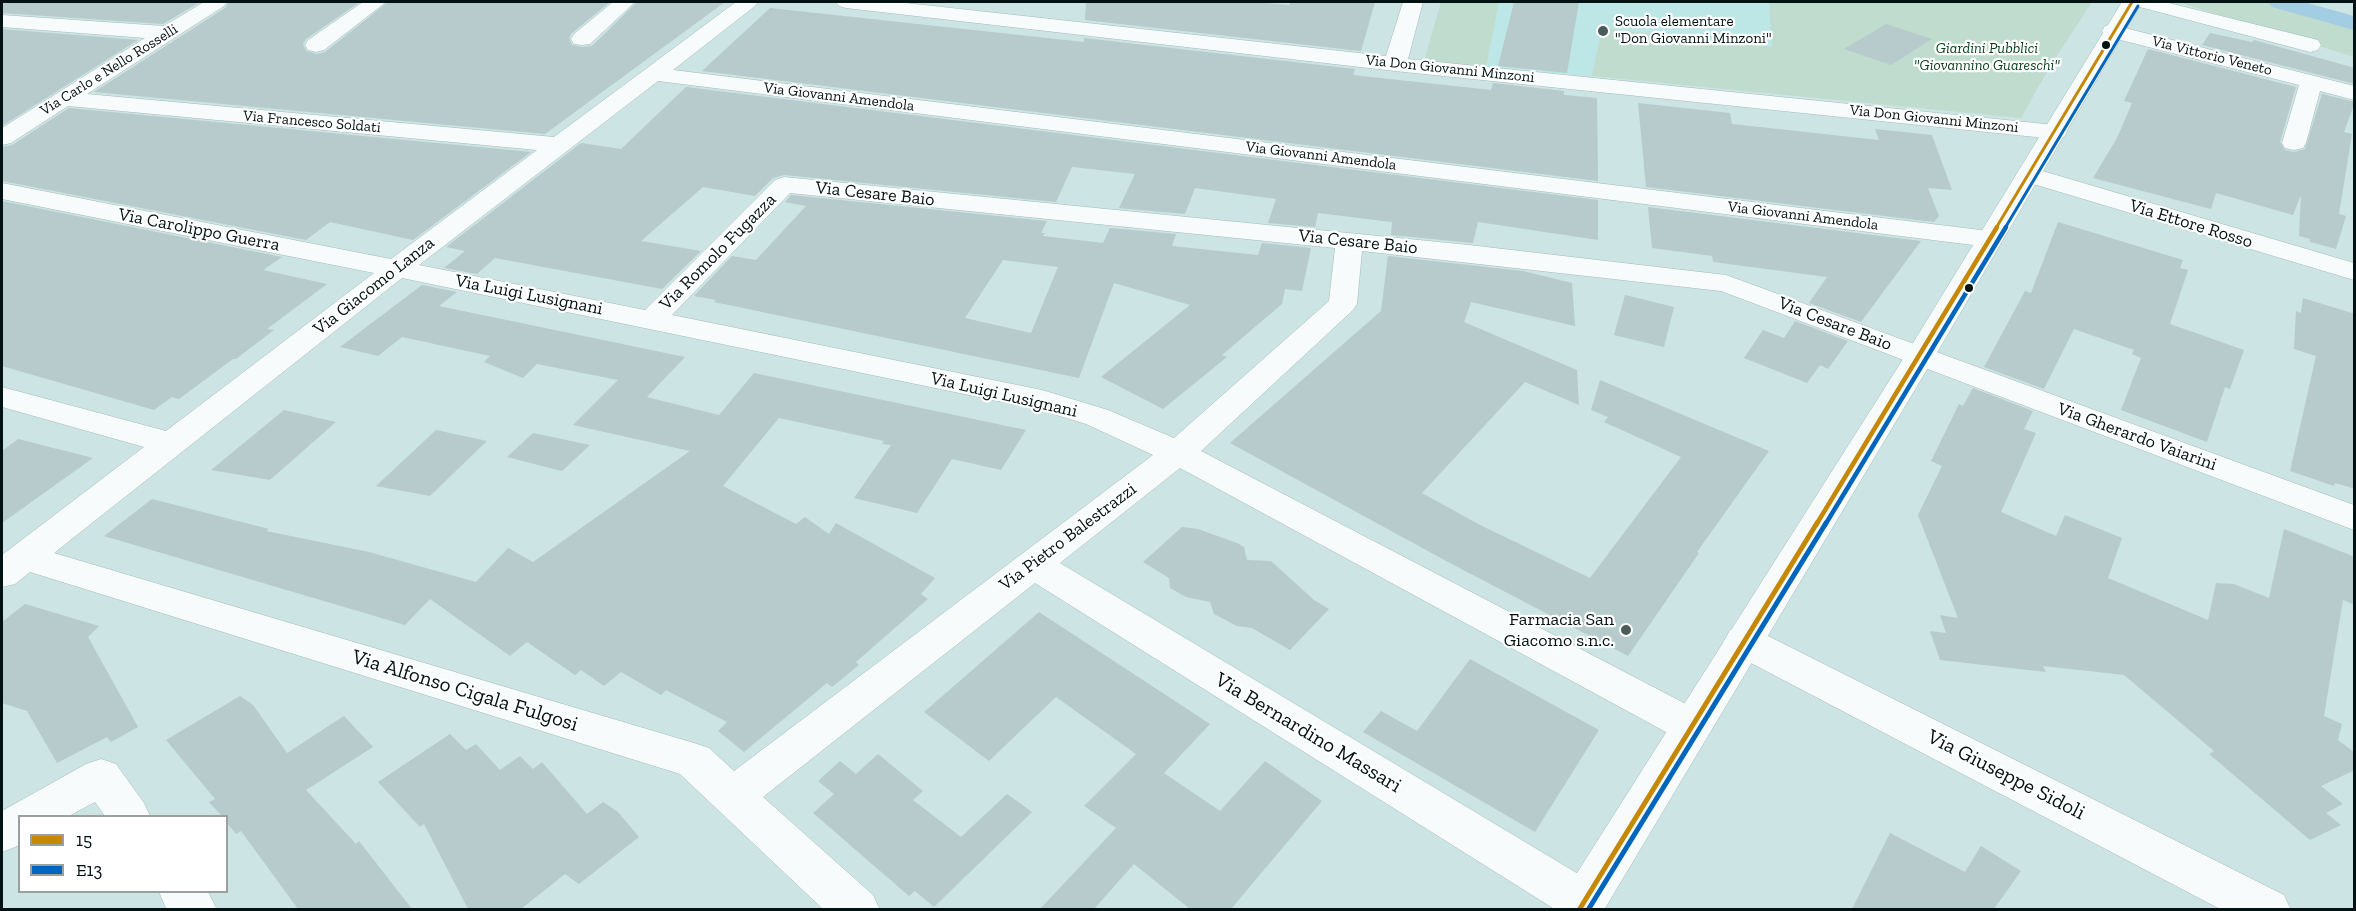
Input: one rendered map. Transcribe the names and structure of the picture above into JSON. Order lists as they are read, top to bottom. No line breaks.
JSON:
{"streets":{"street":["Via Vittorio Veneto","Via Don Giovanni Minzoni","Via Carlo e Nello Rosselli","Via Giovanni Amendola","Via Francesco Soldati","Via Cesare Baio","Via Ettore Rosso","Via Carolippo Guerra","Via Romolo Fugazza","Via Giacomo Lanza","Via Luigi Lusignani","Via Gherardo Vaiarini","Via Pietro Balestrazzi","Via Alfonso Cigala Fulgosi","Via Bernardino Massari","Via Giuseppe Sidoli"]},"crossings":[["Via Carlo e Nello Rosselli","Via Francesco Soldati"],["Via Giovanni Amendola","Via Giacomo Lanza"],["Via Francesco Soldati","Via Giacomo Lanza"],["Via Cesare Baio","Via Romolo Fugazza"],["Via Cesare Baio","Via Gherardo Vaiarini"],["Via Cesare Baio","Via Pietro Balestrazzi"],["Via Carolippo Guerra","Via Giacomo Lanza"],["Via Carolippo Guerra","Via Luigi Lusignani"],["Via Romolo Fugazza","Via Luigi Lusignani"],["Via Giacomo Lanza","Via Luigi Lusignani"],["Via Giacomo Lanza","Via Alfonso Cigala Fulgosi"],["Via Luigi Lusignani","Via Pietro Balestrazzi"],["Via Pietro Balestrazzi","Via Alfonso Cigala Fulgosi"],["Via Pietro Balestrazzi","Via Bernardino Massari"]],"parks":["Giardini Pubblici \"Giovannino Guareschi\""],"places":["Scuola elementare \"Don Giovanni Minzoni\"","Farmacia San Giacomo s.n.c."],"lines":["transit line 15","transit line E13"],"legend":["15","E13"]}
